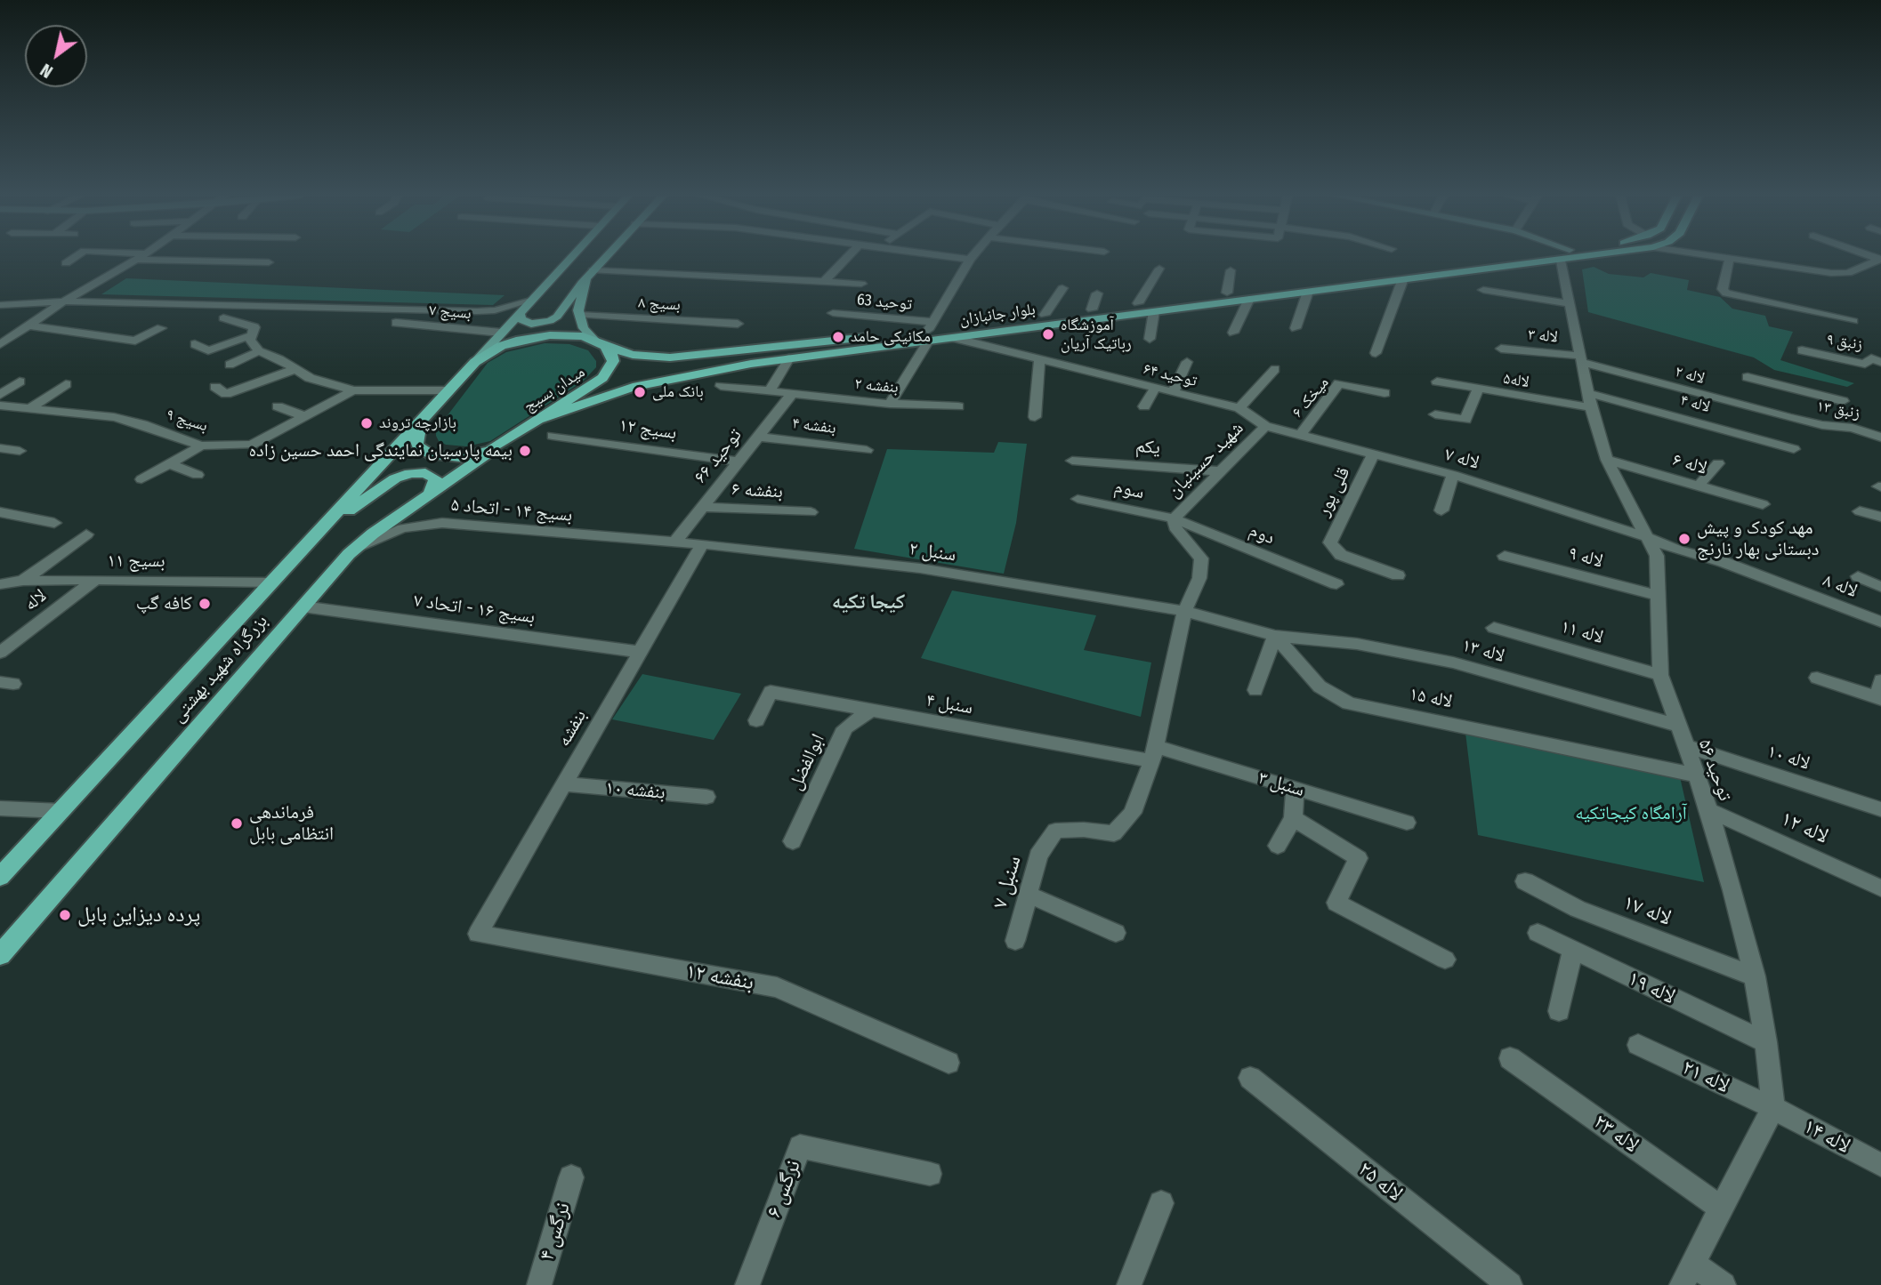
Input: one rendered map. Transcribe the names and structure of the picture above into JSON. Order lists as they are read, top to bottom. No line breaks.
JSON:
{"streets":{"highway":["بلوار جانبازان","میدان بسیج","بزرگراه شهید بهشتی"],"street":["توحید 63","بسیج ۸","بسیج ۷","لاله ۳","زنبق ۹","توحید ۶۴","لاله ۲","لاله۵","بنفشه ۲","میخک ۶","لاله ۴","زنبق ۱۳","بسیج ۹","بنفشه ۴","بسیج ۱۲","یکم","توحید ۶۶","لاله ۷","شهید حسینیان","لاله ۶","سوم","بنفشه ۶","قلی پور","بسیج ۱۴ - اتحاد ۵","دوم","سنبل ۲","لاله ۹","بسیج ۱۱","لاله ۸","لاله","بسیج ۱۶ - اتحاد ۷","لاله ۱۱","لاله ۱۳","لاله ۱۵","سنبل ۴","بنفشه","لاله ۱۰","ابوالفضل","توحید ۵۶","سنبل ۳","بنفشه ۱۰","لاله ۱۲","سنبل ۷","لاله ۱۷","بنفشه ۱۲","لاله ۱۹","لاله ۲۱","لاله ۲۳","لاله ۱۴","لاله ۲۵","نرگس ۶","نرگس ۴"]},"crossings":[["توحید 63","بلوار جانبازان"],["بلوار جانبازان","توحید ۶۴"],["بلوار جانبازان","میدان بسیج"],["لاله ۳","لاله ۲"],["لاله ۳","توحید ۵۶"],["توحید ۶۴","لاله ۷"],["توحید ۶۴","شهید حسینیان"],["لاله ۲","زنبق ۱۳"],["لاله ۲","توحید ۵۶"],["لاله۵","لاله ۴"],["لاله۵","توحید ۵۶"],["بنفشه ۲","توحید ۶۶"],["میدان بسیج","بسیج ۹"],["میدان بسیج","بزرگراه شهید بهشتی"],["میخک ۶","لاله ۷"],["لاله ۴","توحید ۵۶"],["بنفشه ۴","توحید ۶۶"],["بسیج ۱۲","توحید ۶۶"],["یکم","شهید حسینیان"],["توحید ۶۶","بنفشه ۶"],["توحید ۶۶","بسیج ۱۴ - اتحاد ۵"],["توحید ۶۶","سنبل ۲"],["لاله ۷","شهید حسینیان"],["لاله ۷","قلی پور"],["لاله ۷","لاله ۸"],["لاله ۷","توحید ۵۶"],["شهید حسینیان","سوم"],["شهید حسینیان","دوم"],["لاله ۶","توحید ۵۶"],["سوم","دوم"],["بسیج ۱۴ - اتحاد ۵","سنبل ۲"],["بسیج ۱۴ - اتحاد ۵","بزرگراه شهید بهشتی"],["سنبل ۲","بنفشه"],["لاله ۹","توحید ۵۶"],["بسیج ۱۱","لاله"],["بسیج ۱۱","بزرگراه شهید بهشتی"],["لاله ۸","توحید ۵۶"],["بسیج ۱۶ - اتحاد ۷","بزرگراه شهید بهشتی"],["بسیج ۱۶ - اتحاد ۷","بنفشه"],["لاله ۱۱","توحید ۵۶"],["لاله ۱۳","لاله ۱۵"],["لاله ۱۳","توحید ۵۶"],["لاله ۱۵","توحید ۵۶"],["سنبل ۴","ابوالفضل"],["سنبل ۴","سنبل ۳"],["سنبل ۴","سنبل ۷"],["بنفشه","بنفشه ۱۰"],["بنفشه","بنفشه ۱۲"],["لاله ۱۰","توحید ۵۶"],["توحید ۵۶","لاله ۱۲"],["توحید ۵۶","لاله ۱۷"],["توحید ۵۶","لاله ۱۹"],["توحید ۵۶","لاله ۲۱"],["توحید ۵۶","لاله ۱۴"],["سنبل ۳","سنبل ۷"],["لاله ۲۱","لاله ۱۴"]],"districts":["کیجا تکیه"],"parks":["آرامگاه کیجاتکیه"],"places":["آموزشگاه رباتیک آریان","مکانیکی حامد","بانک ملی","بازارچه تروند","بیمه پارسیان نمایندگی احمد حسین زاده","مهد کودک و پیش دبستانی بهار نارنج","کافه گپ","فرماندهی انتظامی بابل","پرده دیزاین بابل"],"north":"bottom left"}
